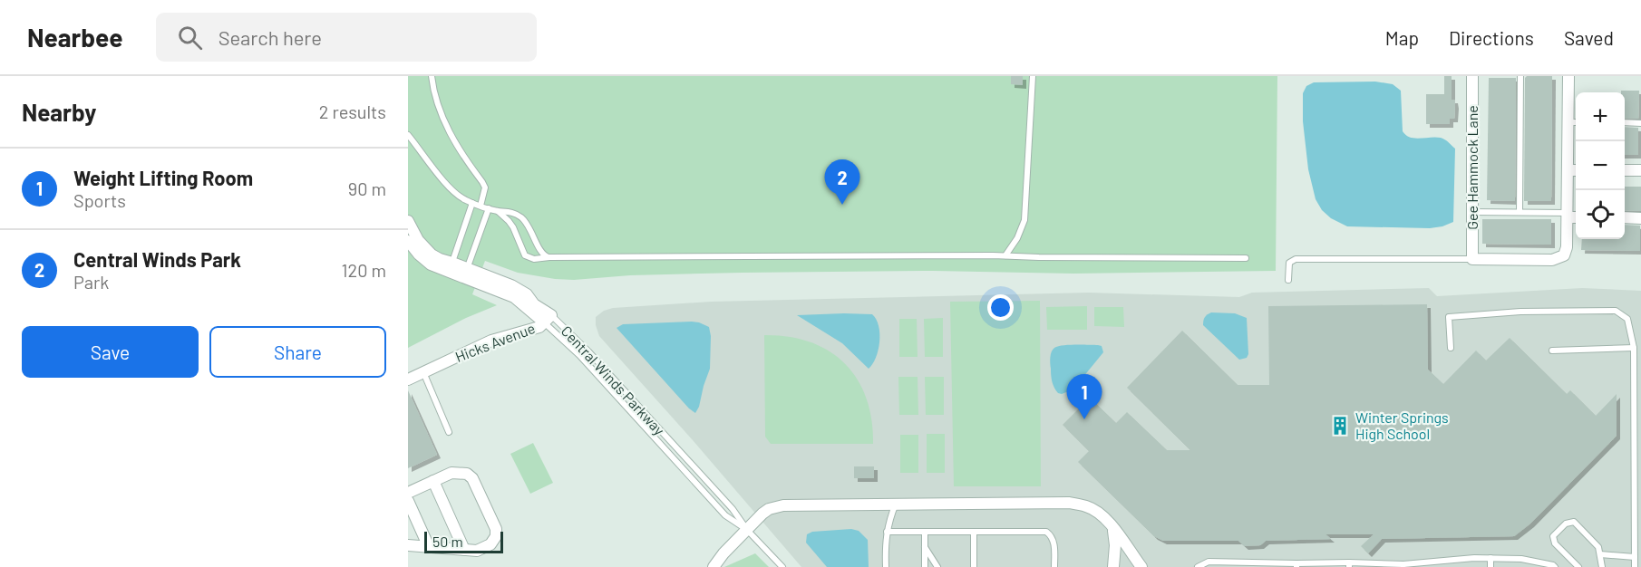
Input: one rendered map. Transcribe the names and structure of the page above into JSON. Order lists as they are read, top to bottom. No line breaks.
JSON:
{"streets":{"street":["Gee Hammock Lane","Hicks Avenue","Central Winds Parkway"]},"crossings":[["Hicks Avenue","Central Winds Parkway"]],"places":{"building":["Winter Springs High School"]},"scale_bar":"50 m","page":{"header":"Nearbee","search":"Search here","nav":["Map","Directions","Saved"],"heading":["Nearby","2 results"],"map_buttons":["+","−"],"list":[{"mark":"1","name":"Weight Lifting Room","note":"Sports","value":"90 m"},{"mark":"2","name":"Central Winds Park","note":"Park","value":"120 m"}],"pins":["2","1"],"buttons":["Save","Share"],"scale":"50 m"}}
